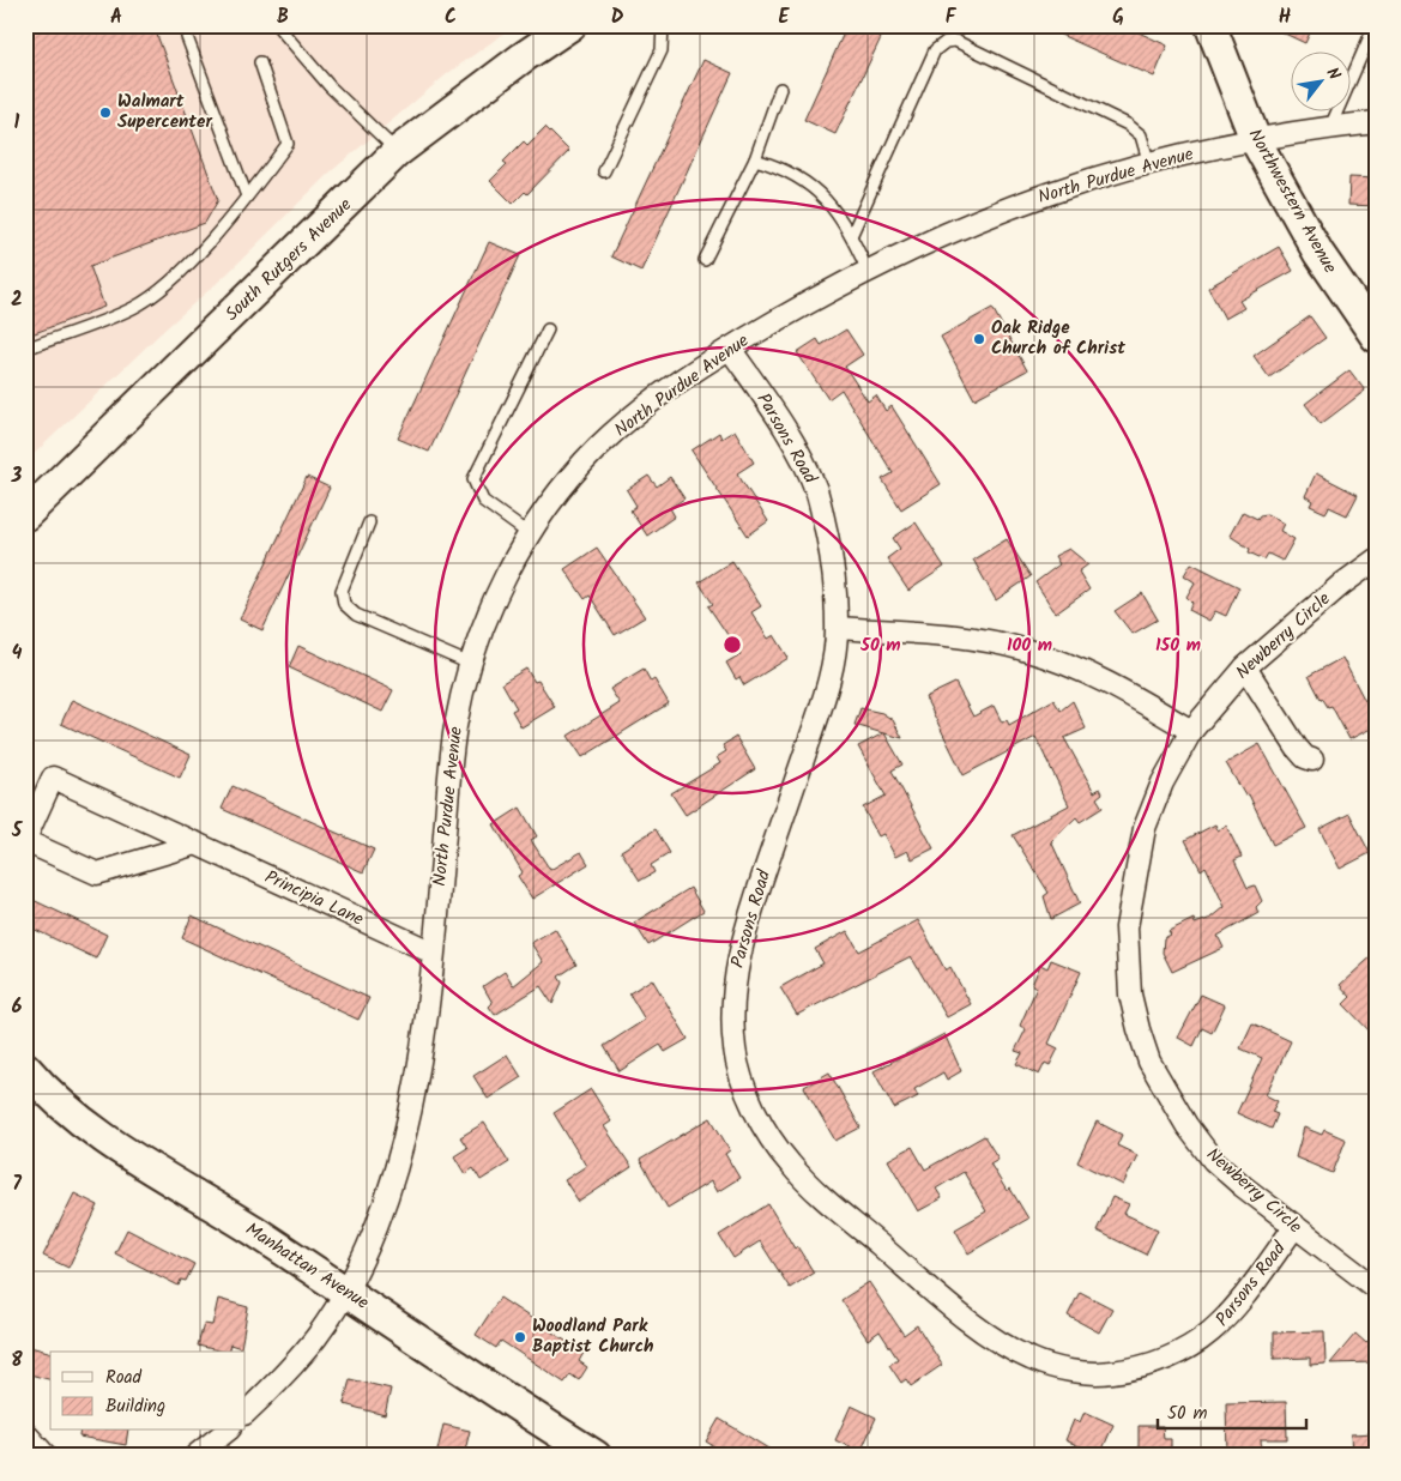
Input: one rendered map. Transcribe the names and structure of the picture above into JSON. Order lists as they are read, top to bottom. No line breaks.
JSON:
{"streets":{"street":["North Purdue Avenue","Northwestern Avenue","South Rutgers Avenue","Parsons Road","Newberry Circle","Principia Lane","Manhattan Avenue"]},"crossings":[["North Purdue Avenue","Northwestern Avenue"],["North Purdue Avenue","Parsons Road"],["North Purdue Avenue","Principia Lane"],["North Purdue Avenue","Manhattan Avenue"],["Parsons Road","Newberry Circle"]],"places":["Walmart Supercenter","Oak Ridge Church of Christ","Woodland Park Baptist Church"],"legend":["Road","Building"],"scale_bar":"50 m","north":"top right","grid":{"columns":["A","B","C","D","E","F","G","H"],"rows":["1","2","3","4","5","6","7","8"]},"rings":["50 m","100 m","150 m"]}
